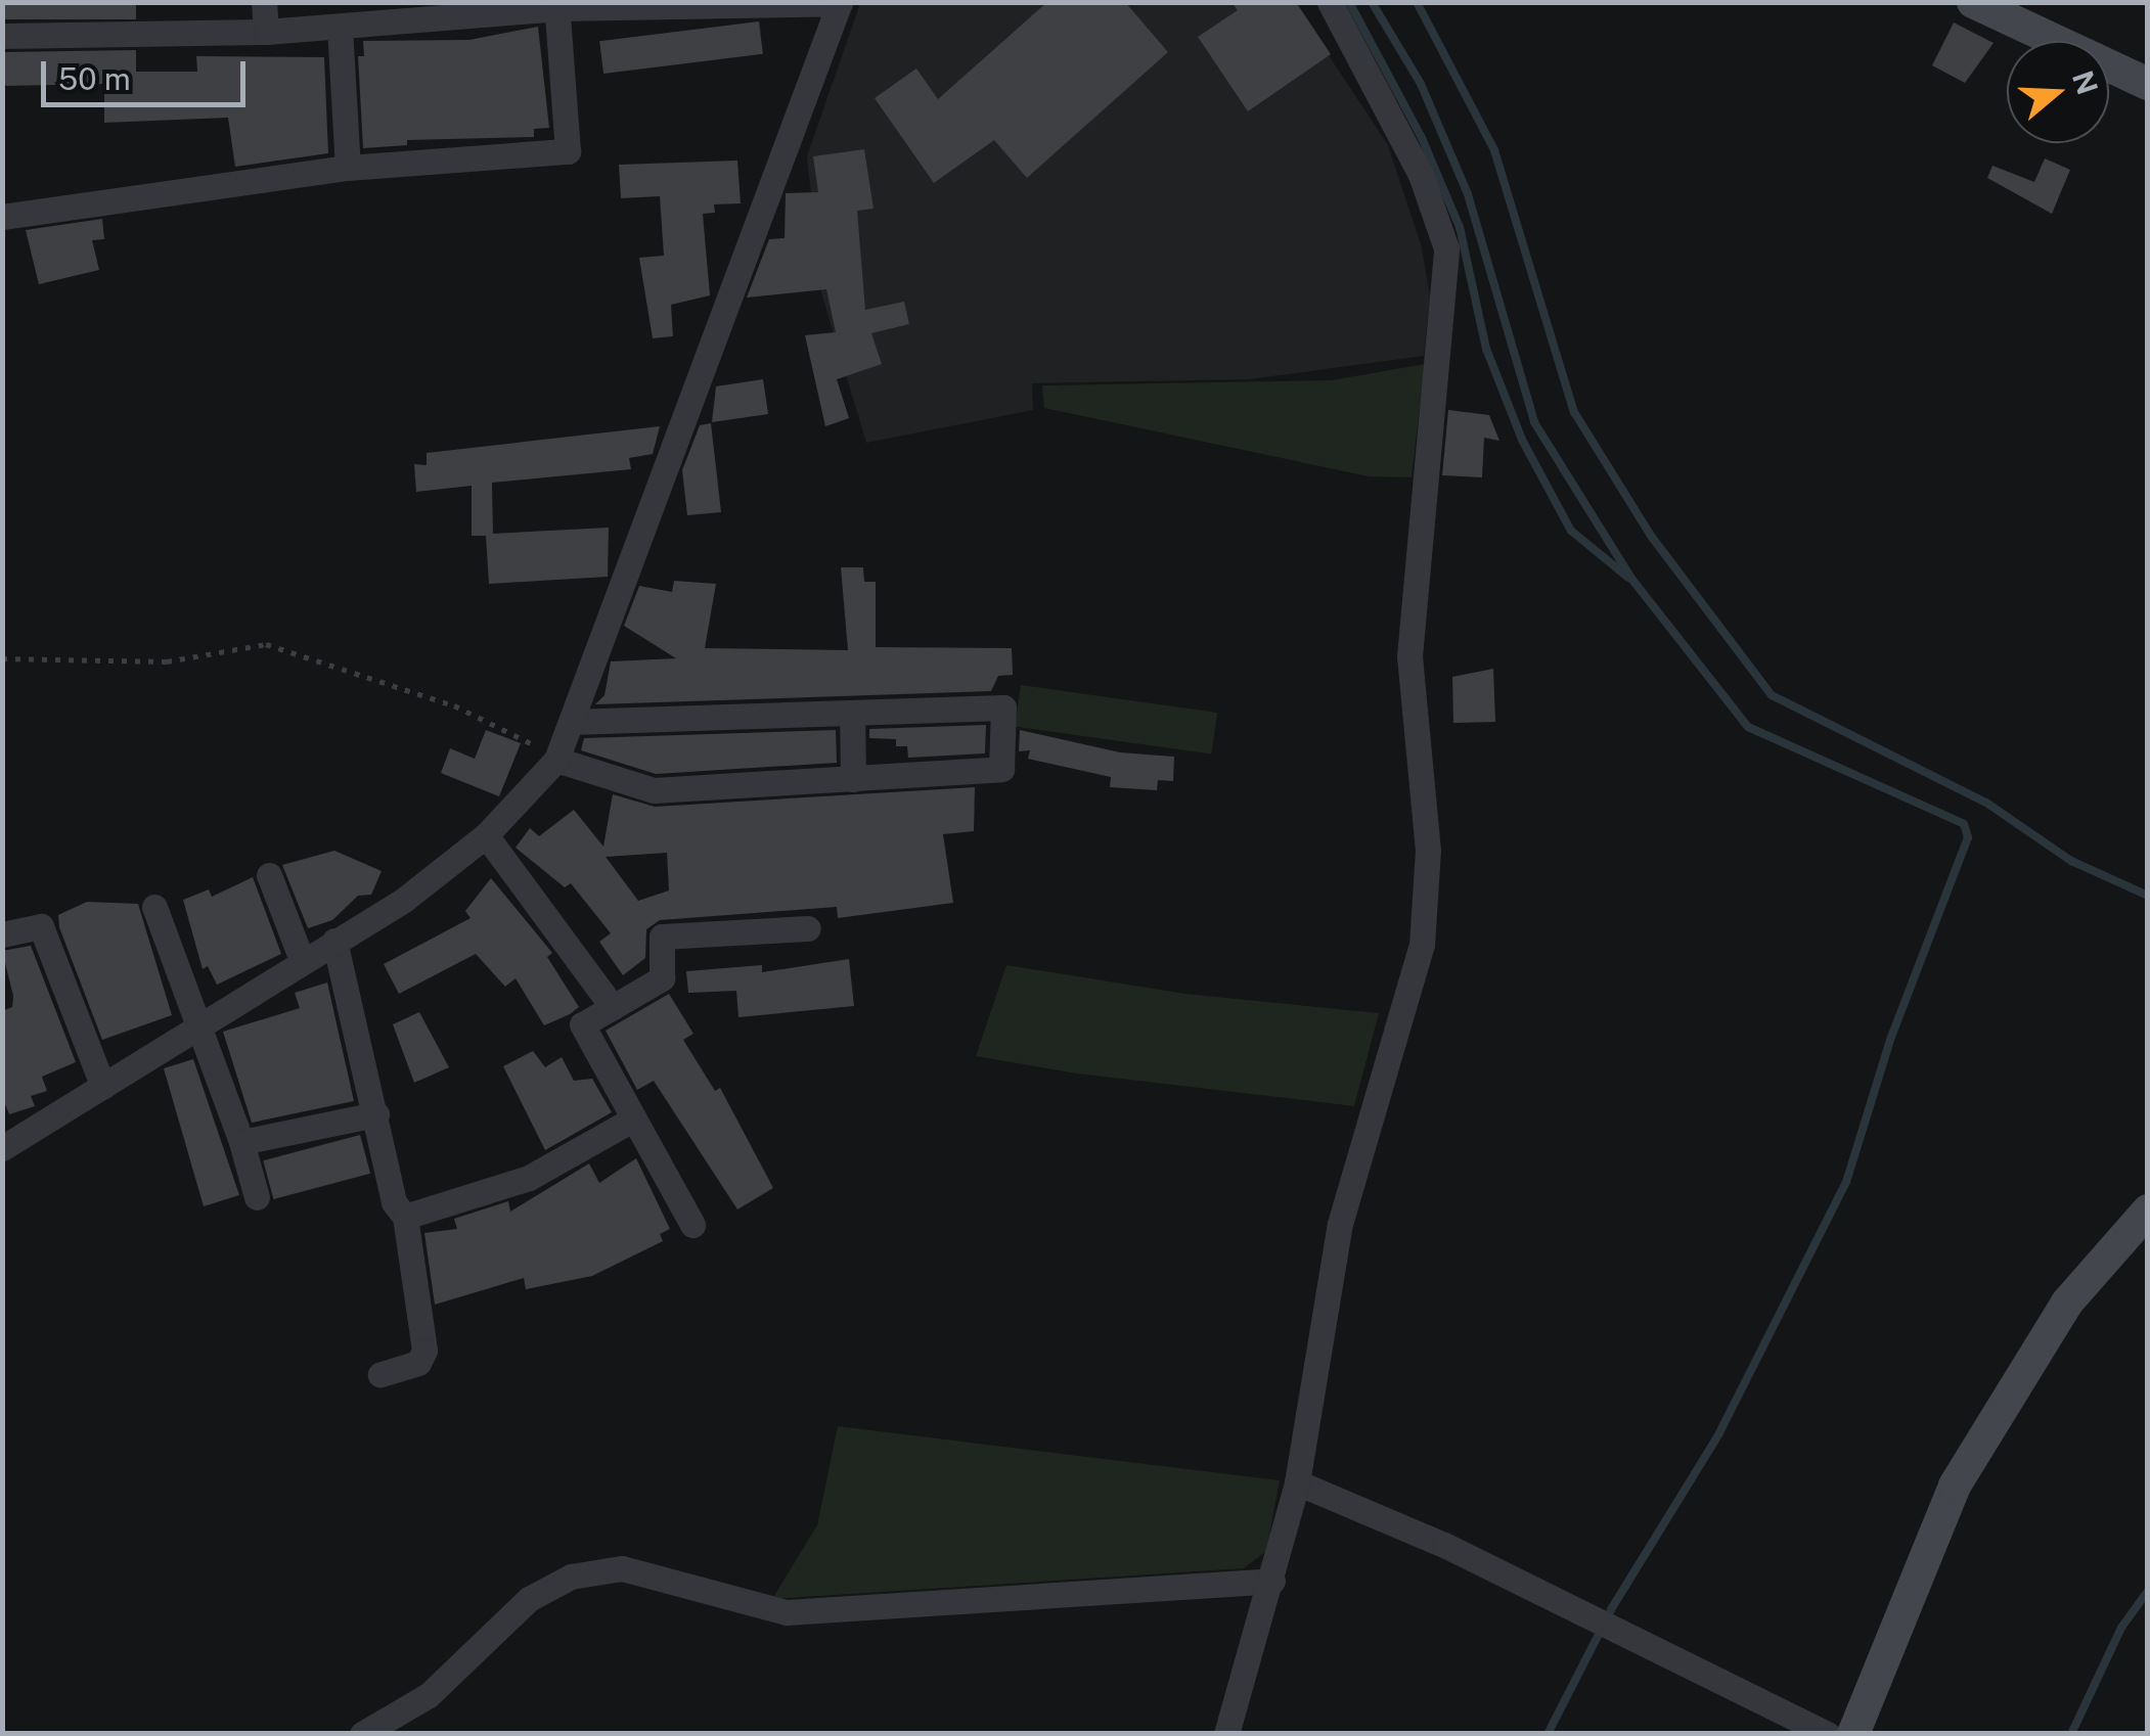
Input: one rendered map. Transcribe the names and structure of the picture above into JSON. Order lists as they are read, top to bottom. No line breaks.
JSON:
{"scale_bar":"50 m","north":"right"}
